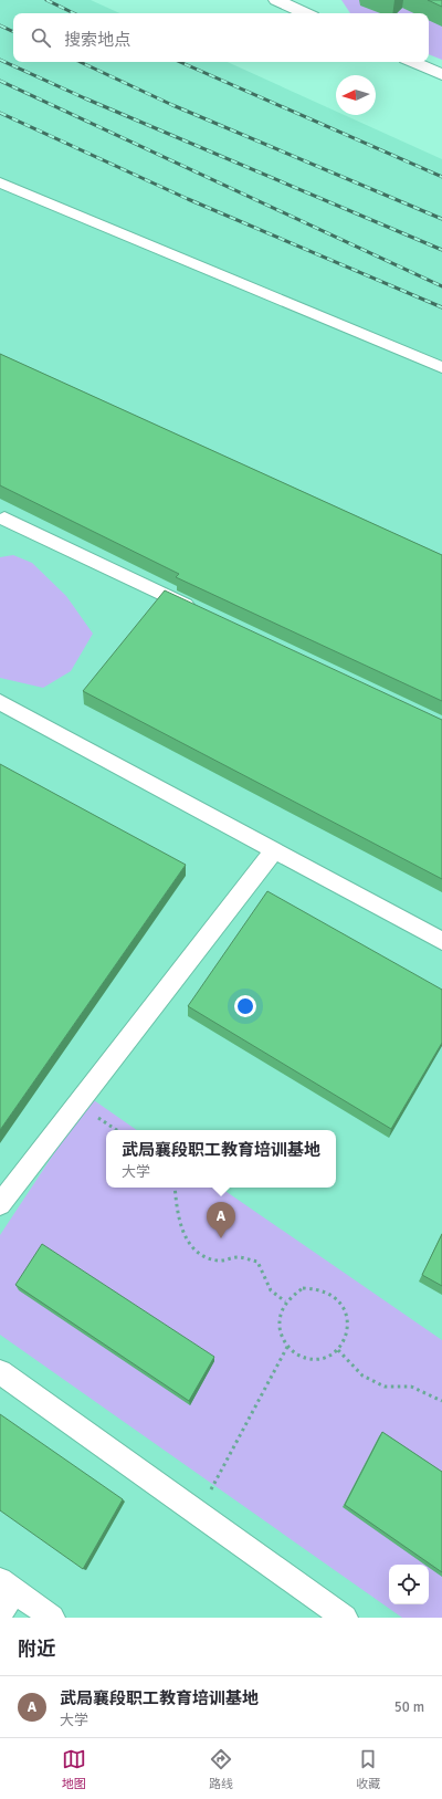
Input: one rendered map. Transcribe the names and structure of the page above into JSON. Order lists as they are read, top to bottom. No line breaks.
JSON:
{"north":"left","page":{"search":"搜索地点","popup":["武局襄段职工教育培训基地","大学"],"pins":"A","heading":"附近","list":[{"mark":"A","name":"武局襄段职工教育培训基地","note":"大学","value":"50 m"}],"nav":["地图","路线","收藏"]}}
